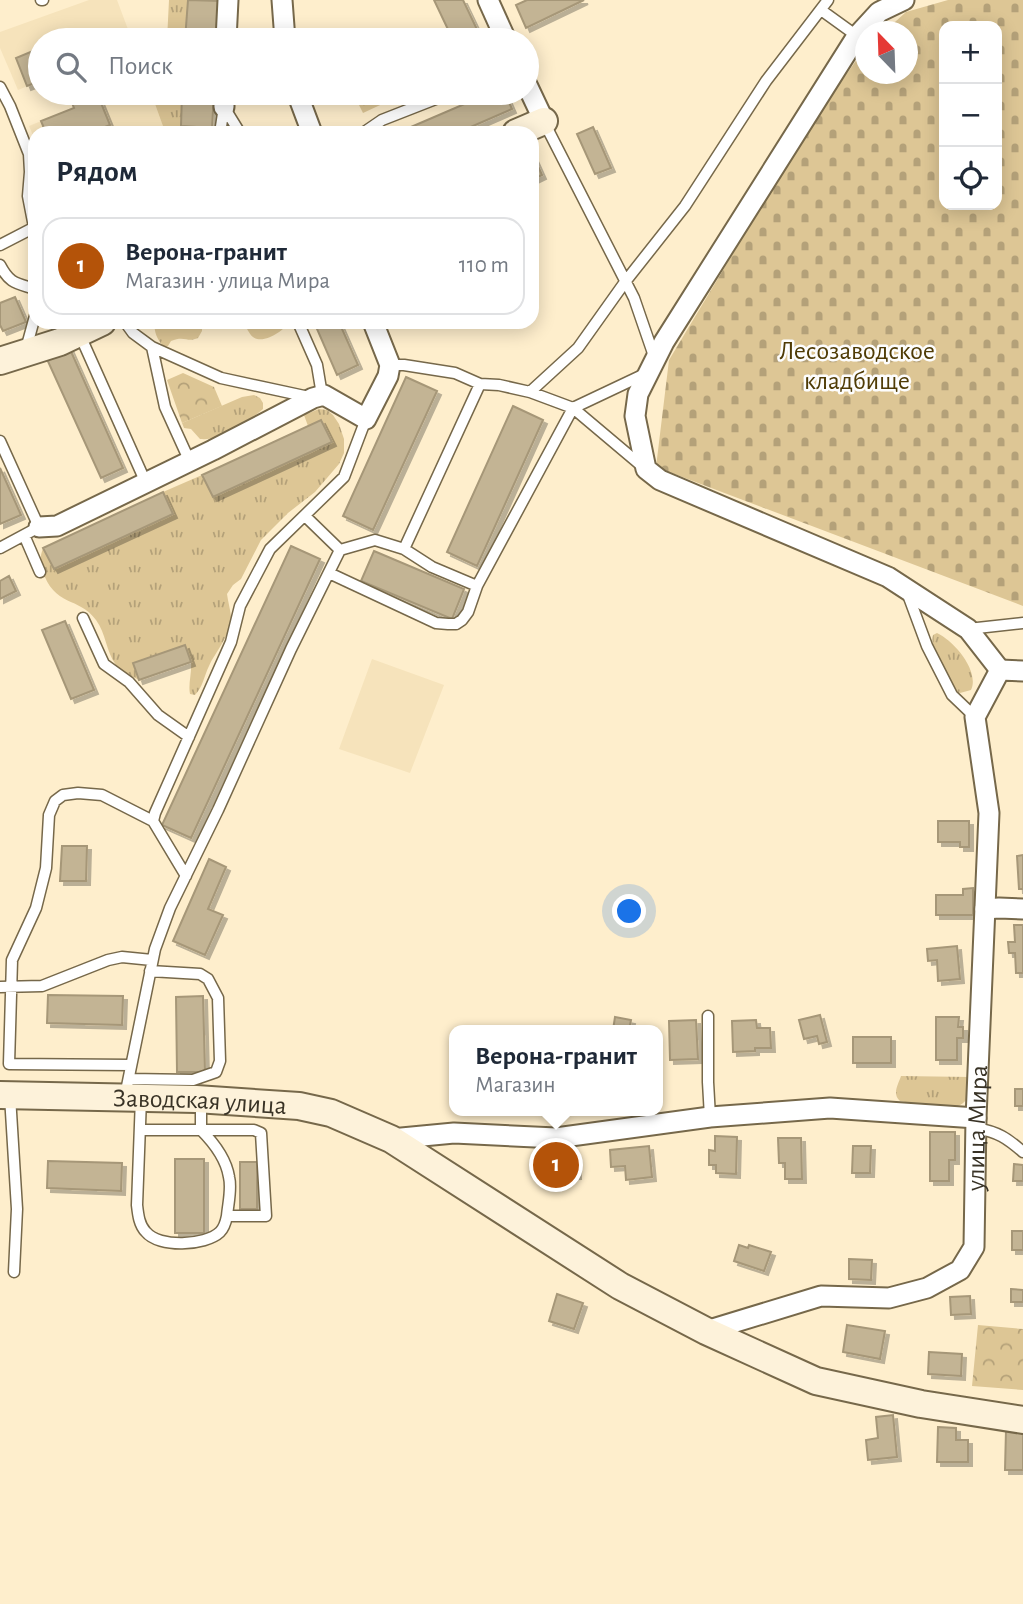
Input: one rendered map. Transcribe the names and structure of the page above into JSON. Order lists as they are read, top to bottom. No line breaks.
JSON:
{"streets":{"street":["Заводская улица","улица Мира"]},"parks":["Лесозаводское кладбище"],"north":"top left","page":{"map_buttons":["+","−"],"search":"Поиск","heading":"Рядом","list":[{"mark":"1","name":"Верона-гранит","note":"Магазин · улица Мира","value":"110 m"}],"popup":["Верона-гранит","Магазин"],"pins":"1"}}
